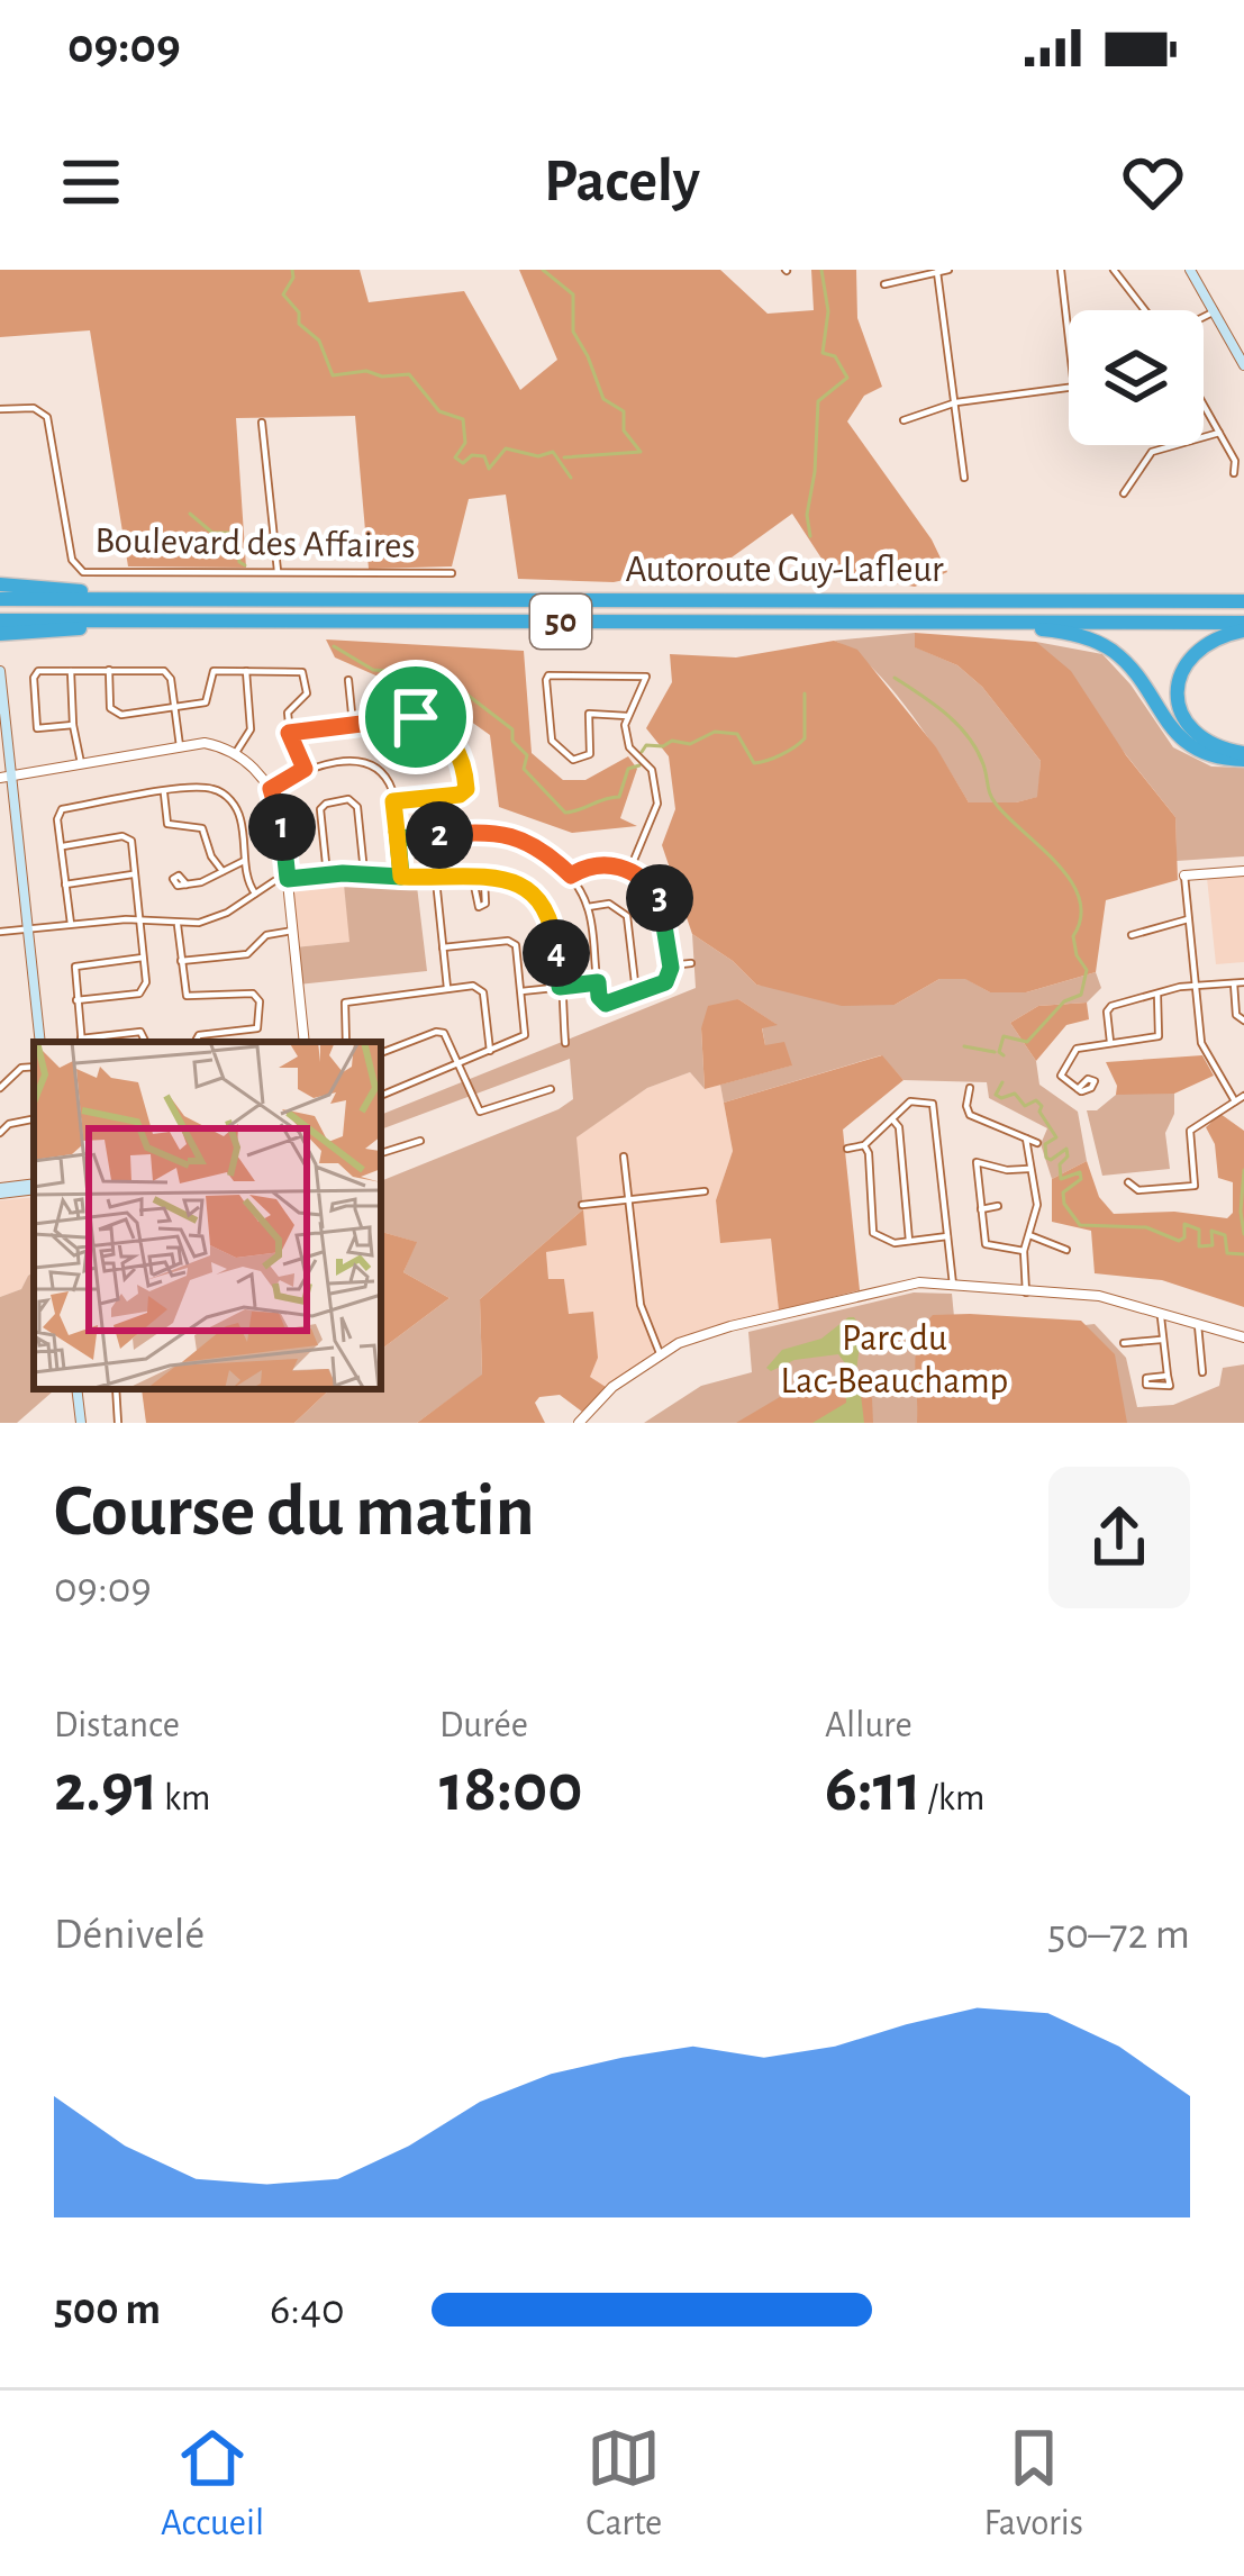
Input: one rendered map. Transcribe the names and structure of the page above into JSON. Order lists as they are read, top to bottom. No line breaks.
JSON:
{"streets":{"highway":["Autoroute Guy-Lafleur","50"],"street":["Boulevard des Affaires"]},"parks":["Parc du Lac-Beauchamp"],"page":{"status":"09:09","header":"Pacely","pins":["1","2","3","4"],"heading":["Course du matin","09:09"],"stats":[["Distance","2.91 km"],["Durée","18:00"],["Allure","6:11 /km"]],"chart":["Dénivelé","50–72 m"],"list":[{"name":"500 m","note":"6:40"}],"tabs":["Accueil","Carte","Favoris"]}}
